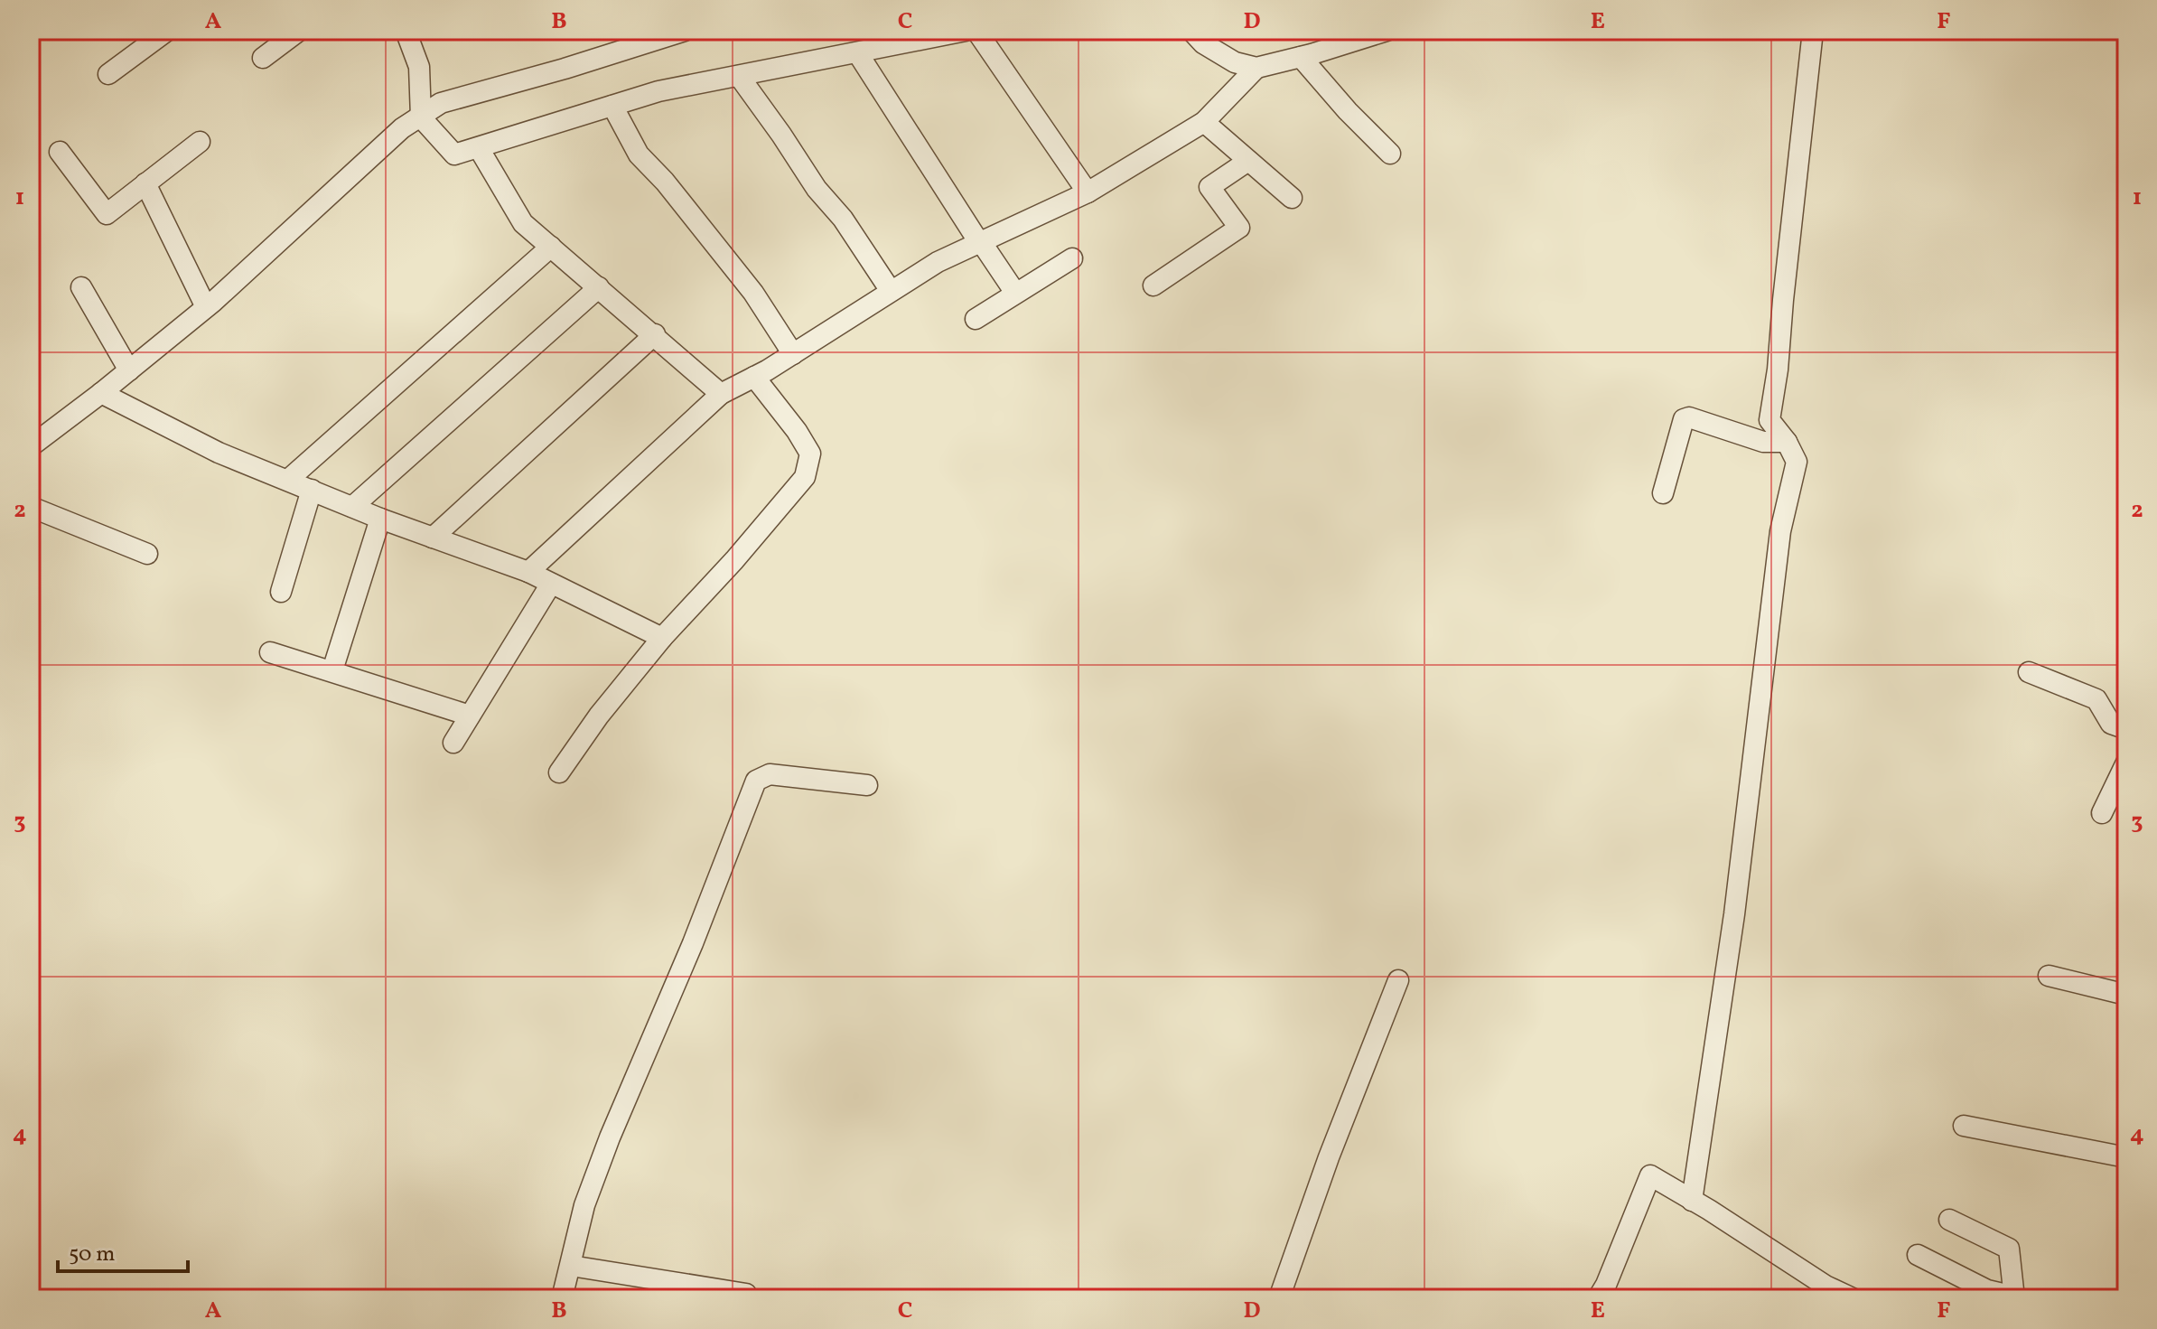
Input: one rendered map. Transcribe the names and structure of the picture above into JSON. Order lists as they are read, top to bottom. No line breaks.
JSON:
{"scale_bar":"50 m","grid":{"columns":["A","B","C","D","E","F"],"rows":["1","2","3","4"]}}
